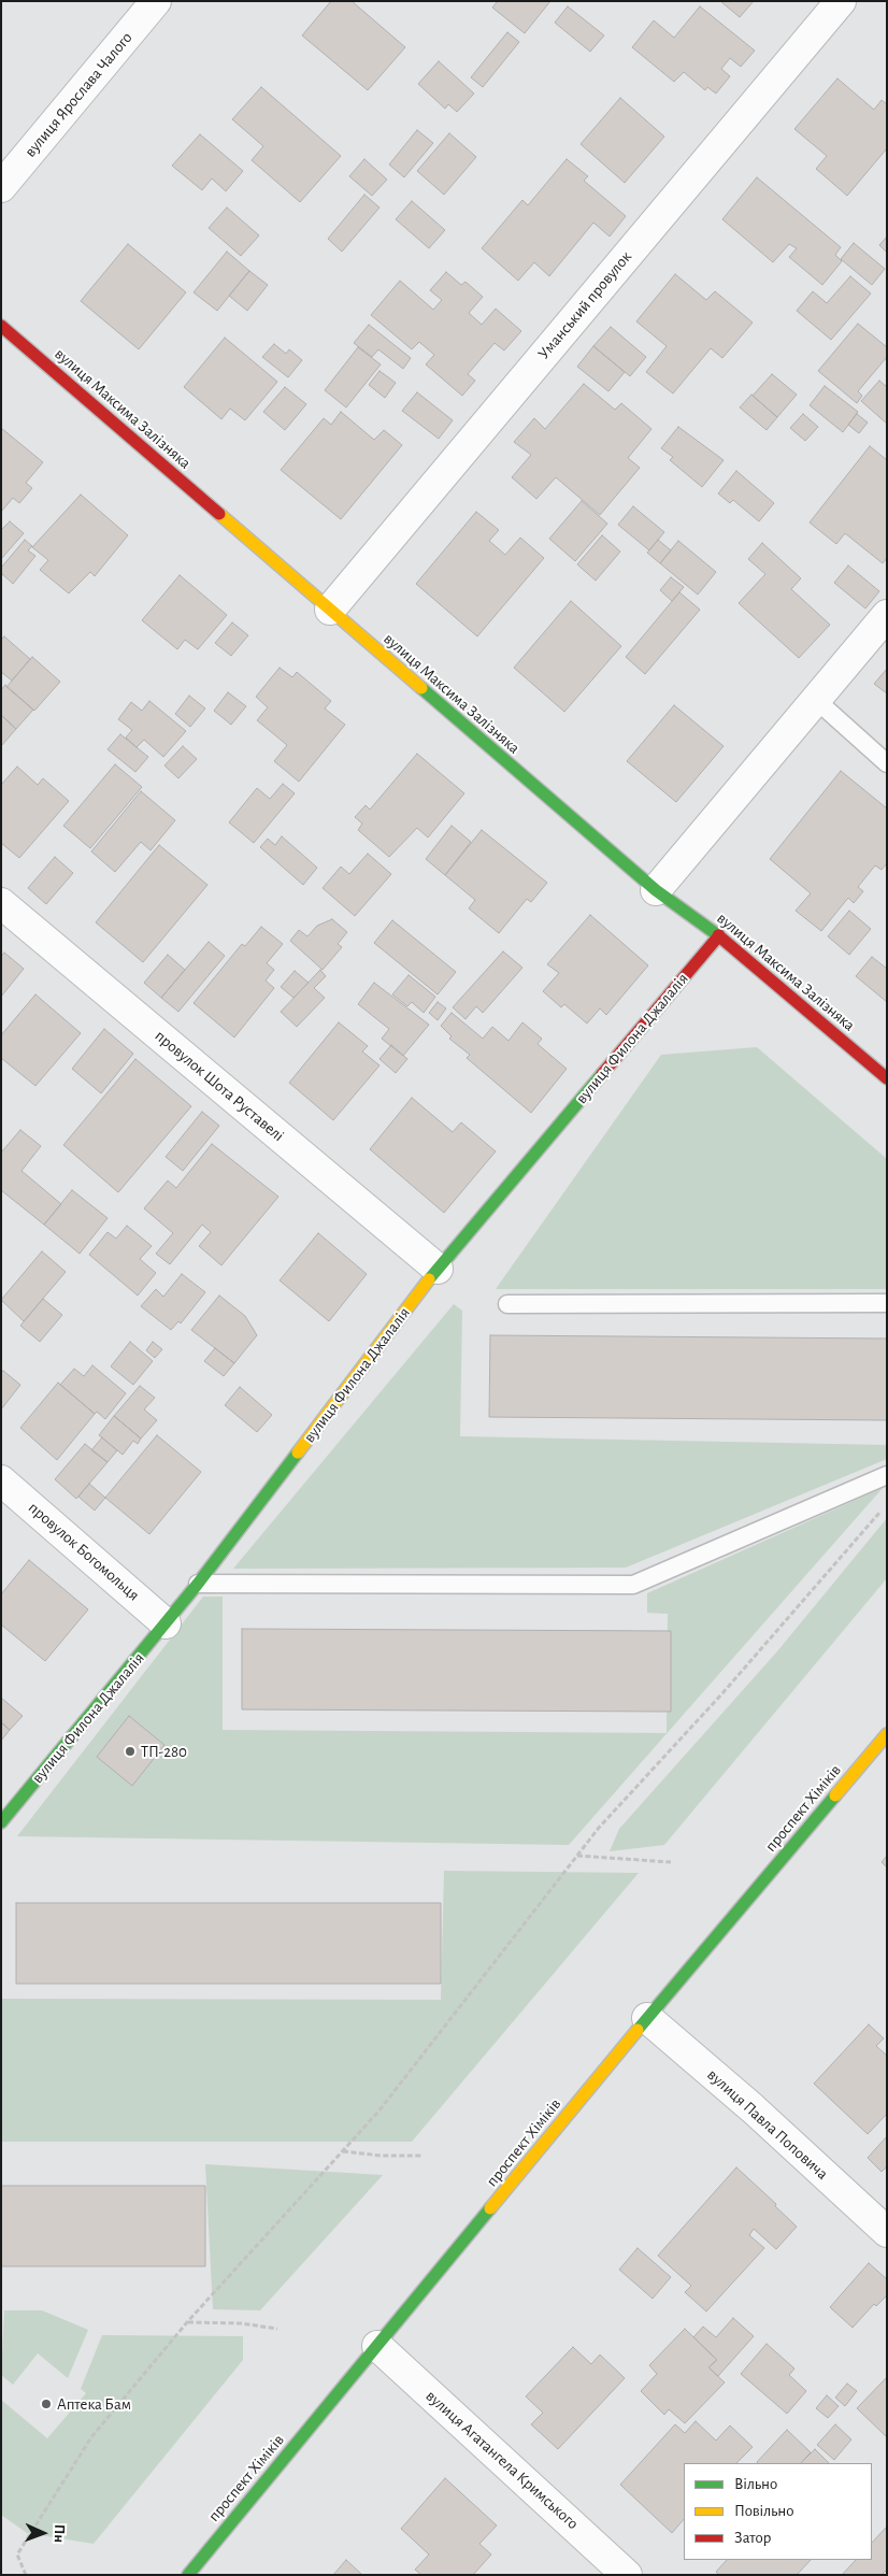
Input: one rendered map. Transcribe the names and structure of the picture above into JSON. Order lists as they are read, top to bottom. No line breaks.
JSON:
{"streets":{"street":["вулиця Ярослава Чалого","Уманський провулок","вулиця Максима Залізняка","вулиця Филона Джалалія","провулок Шота Руставелі","провулок Богомольця","проспект Хіміків","вулиця Павла Поповича","вулиця Агатангела Кримського"]},"crossings":[["Уманський провулок","вулиця Максима Залізняка"],["вулиця Максима Залізняка","вулиця Филона Джалалія"],["вулиця Филона Джалалія","провулок Шота Руставелі"],["вулиця Филона Джалалія","провулок Богомольця"],["проспект Хіміків","вулиця Павла Поповича"],["проспект Хіміків","вулиця Агатангела Кримського"]],"places":["ТП-280","Аптека Бам"],"legend":["Вільно","Повільно","Затор"],"north":"right"}
